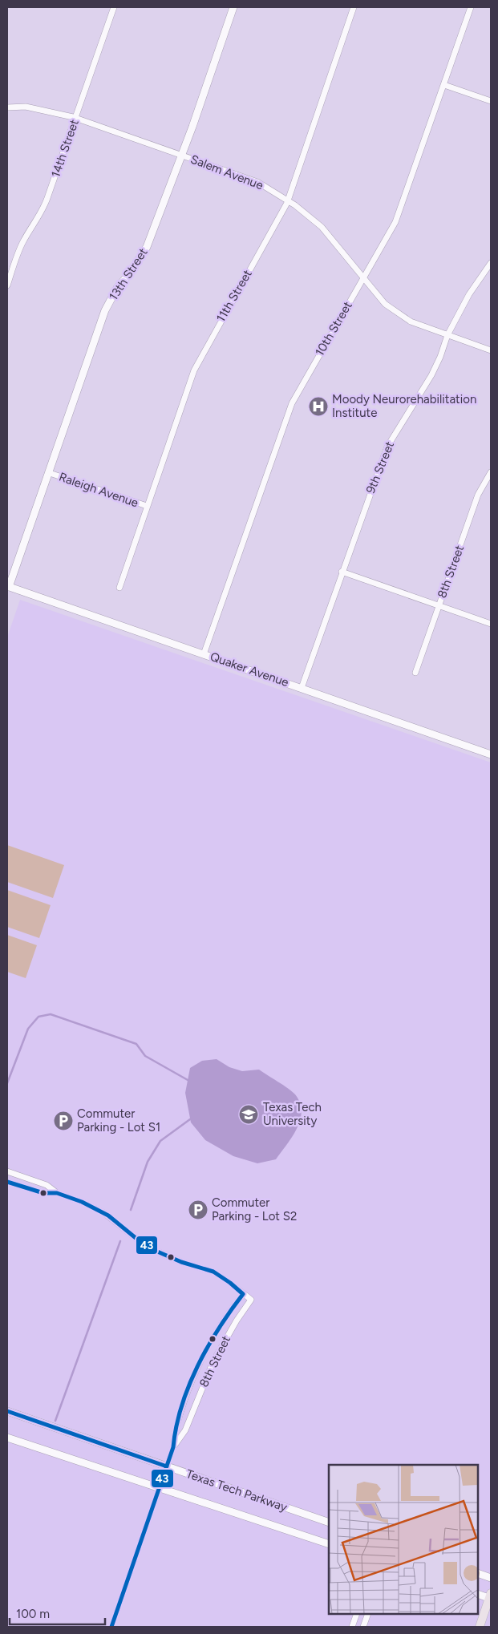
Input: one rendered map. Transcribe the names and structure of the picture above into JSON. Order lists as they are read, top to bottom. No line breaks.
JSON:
{"streets":{"main road":["13th Street","Quaker Avenue","Texas Tech Parkway"],"street":["14th Street","Salem Avenue","11th Street","10th Street","9th Street","Raleigh Avenue","8th Street"]},"crossings":[["14th Street","Salem Avenue"],["Salem Avenue","13th Street"],["Salem Avenue","11th Street"],["Salem Avenue","10th Street"],["Salem Avenue","9th Street"],["13th Street","Raleigh Avenue"],["13th Street","Quaker Avenue"],["11th Street","Raleigh Avenue"],["10th Street","Quaker Avenue"],["9th Street","Quaker Avenue"],["8th Street","Texas Tech Parkway"]],"places":{"hospital":["Moody Neurorehabilitation Institute"],"school or university":["Texas Tech University"],"parking":["Commuter Parking - Lot S1","Commuter Parking - Lot S2"]},"lines":["transit line 43"],"scale_bar":"100 m"}
